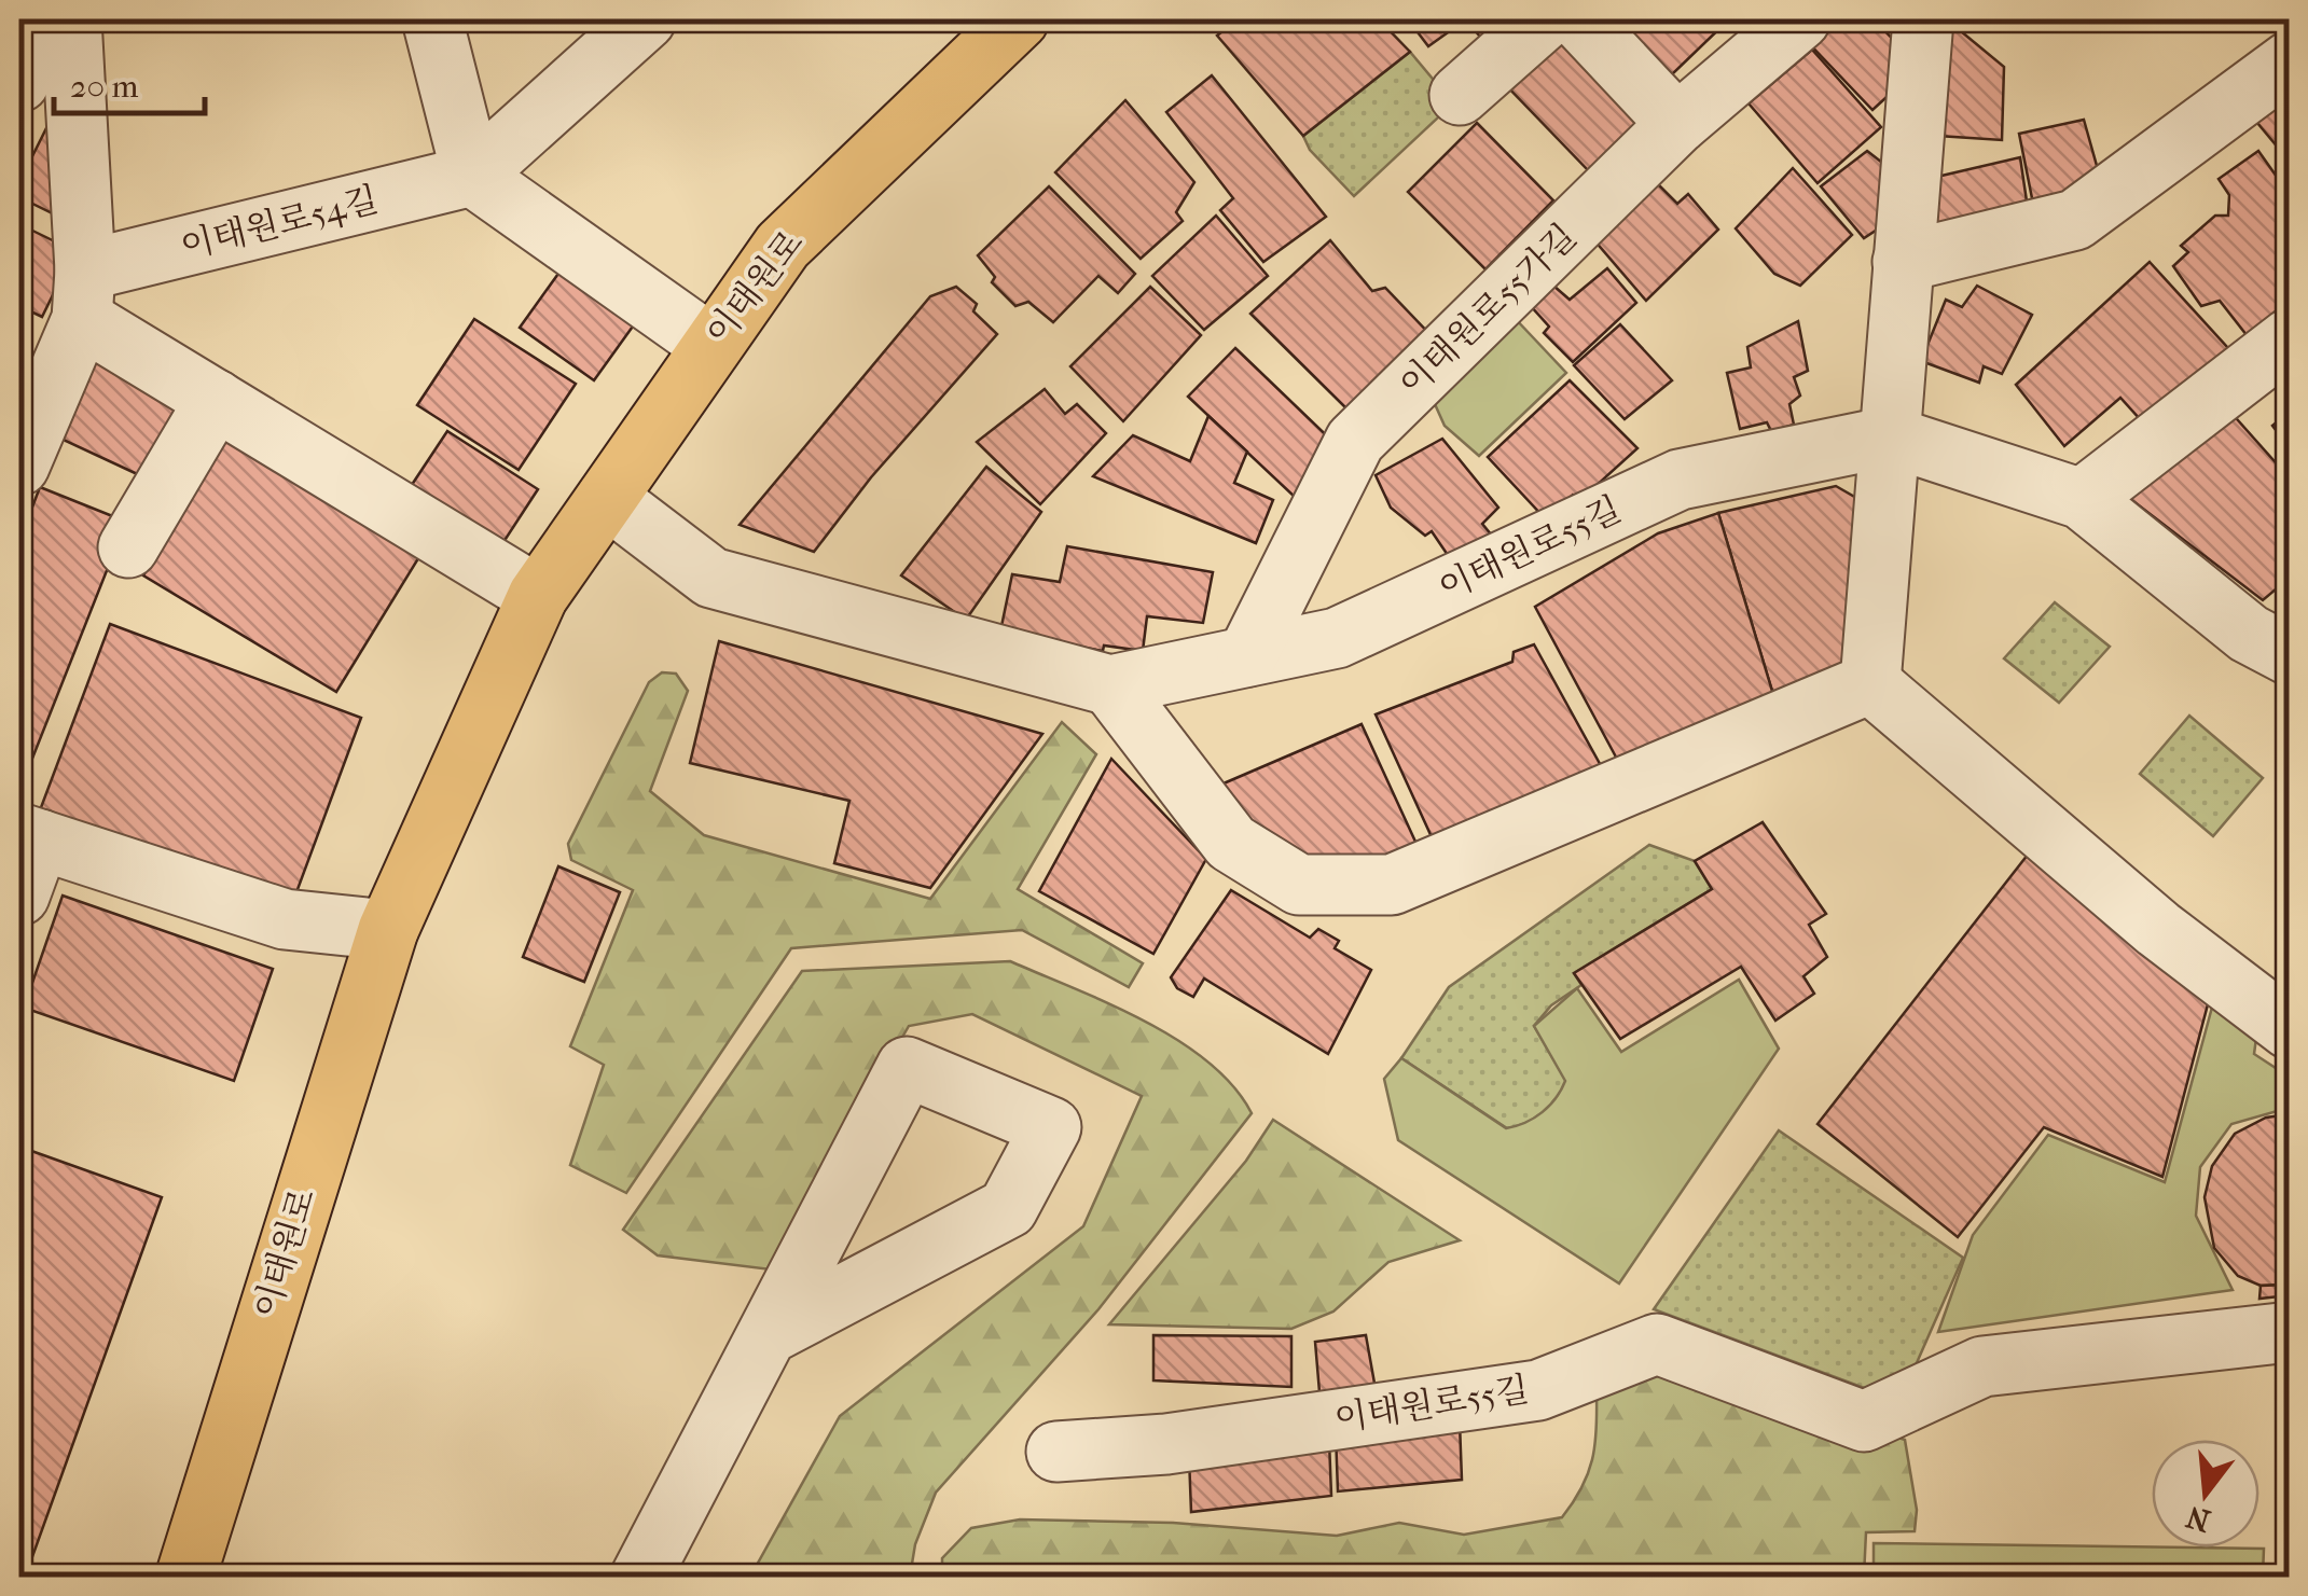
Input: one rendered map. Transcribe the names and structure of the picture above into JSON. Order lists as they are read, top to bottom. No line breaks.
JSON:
{"streets":{"main road":["이태원로"],"street":["이태원로54길","이태원로55가길","이태원로55길"]},"crossings":[["이태원로","이태원로55길"],["이태원로55가길","이태원로55길"]],"scale_bar":"20 m","north":"bottom"}
